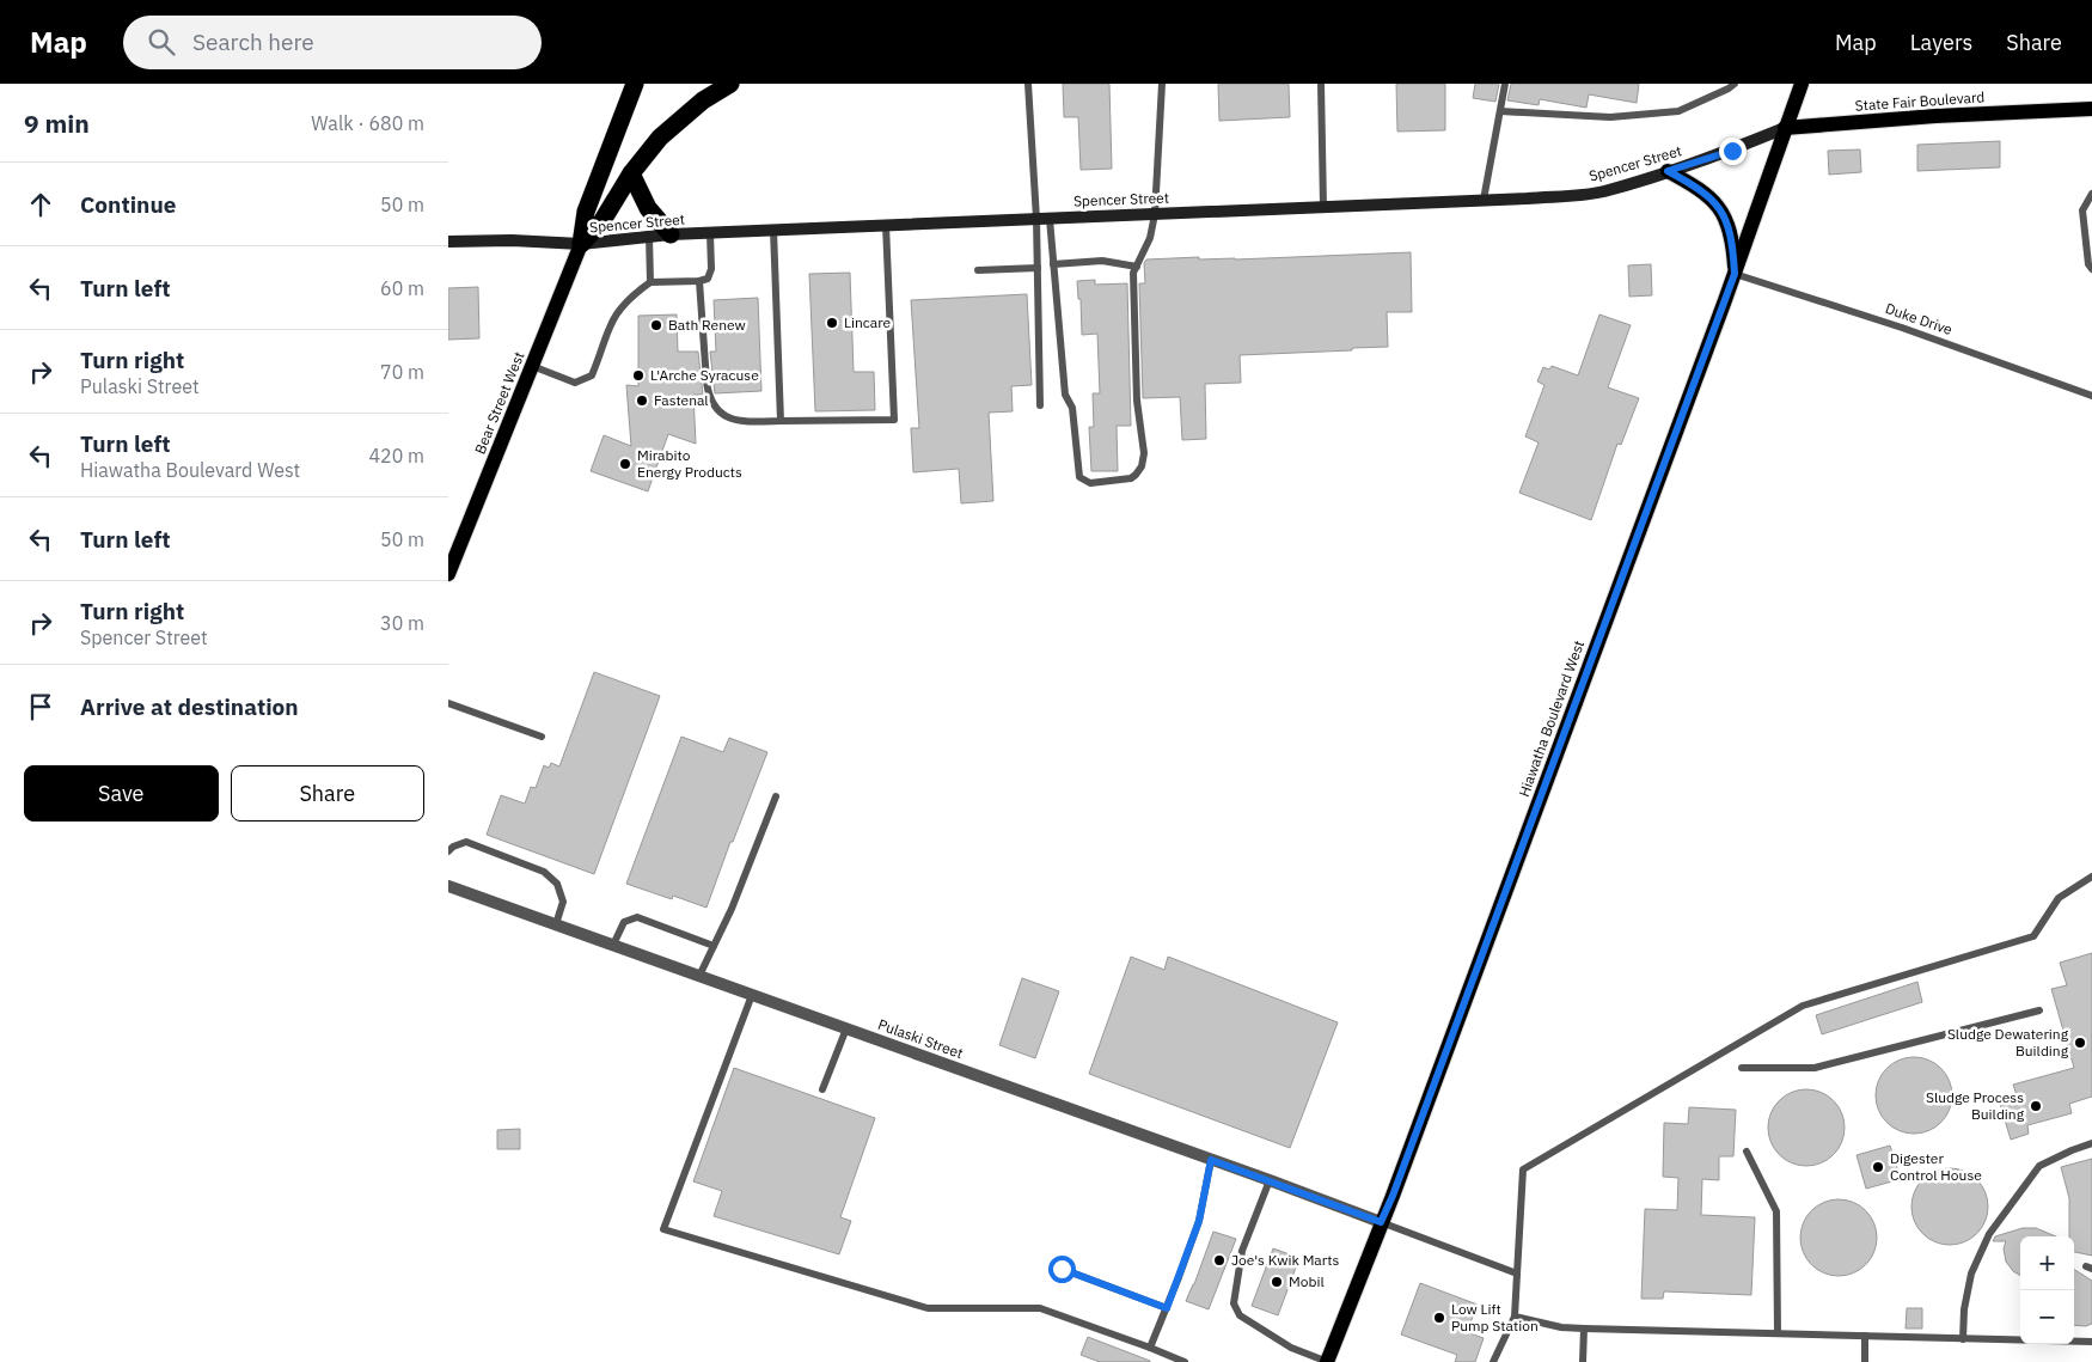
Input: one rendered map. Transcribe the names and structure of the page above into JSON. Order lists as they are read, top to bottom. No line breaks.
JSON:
{"streets":{"main road":["State Fair Boulevard","Spencer Street","Bear Street West","Hiawatha Boulevard West"],"street":["Pulaski Street"],"lane":["Duke Drive"]},"crossings":[["State Fair Boulevard","Spencer Street"],["State Fair Boulevard","Hiawatha Boulevard West"],["Spencer Street","Bear Street West"],["Spencer Street","Hiawatha Boulevard West"],["Duke Drive","Hiawatha Boulevard West"],["Hiawatha Boulevard West","Pulaski Street"]],"places":["Lincare","Bath Renew","L'Arche Syracuse","Fastenal","Mirabito Energy Products","Sludge Dewatering Building","Sludge Process Building","Digester Control House","Joe's Kwik Marts","Mobil","Low Lift Pump Station"],"page":{"header":"Map","search":"Search here","nav":["Map","Layers","Share"],"heading":["9 min","Walk · 680 m"],"list":[["Continue","50 m"],["Turn left","60 m"],["Turn right","Pulaski Street","70 m"],["Turn left","Hiawatha Boulevard West","420 m"],["Turn left","50 m"],["Turn right","Spencer Street","30 m"],"Arrive at destination"],"buttons":["Save","Share"],"map_buttons":["+","−"]}}
